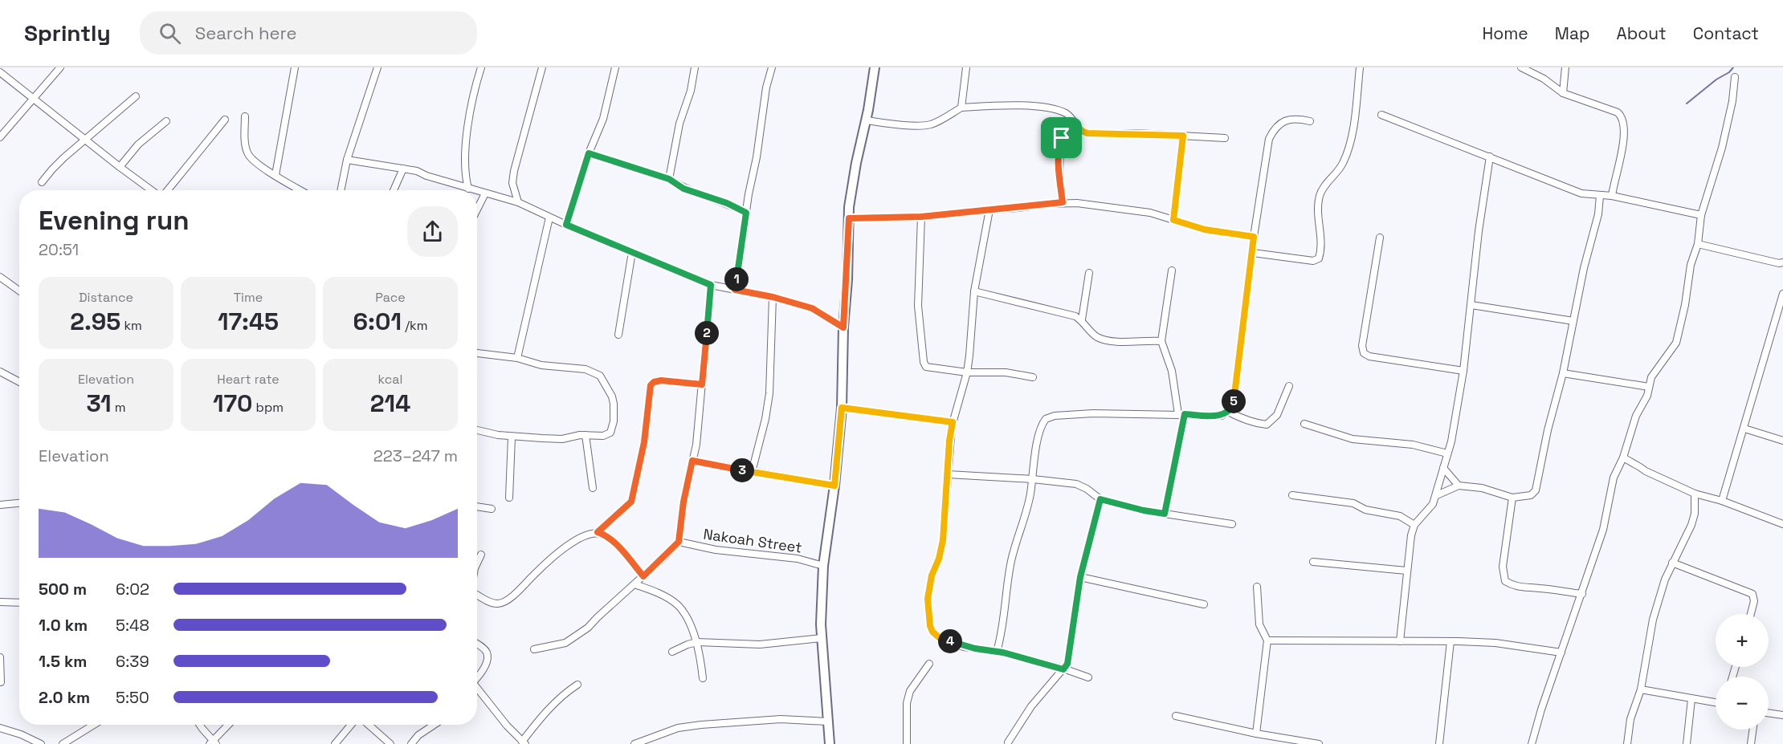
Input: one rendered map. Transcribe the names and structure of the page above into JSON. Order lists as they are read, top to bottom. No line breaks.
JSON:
{"streets":{"street":["Nakoah Street"]},"page":{"header":"Sprintly","search":"Search here","nav":["Home","Map","About","Contact"],"heading":["Evening run","20:51"],"pins":["1","2","5","3","4"],"stats":[["Distance","2.95 km"],["Time","17:45"],["Pace","6:01 /km"],["Elevation","31 m"],["Heart rate","170 bpm"],["kcal","214"]],"chart":["Elevation","223–247 m"],"list":[{"name":"500 m","note":"6:02"},{"name":"1.0 km","note":"5:48"},{"name":"1.5 km","note":"6:39"},{"name":"2.0 km","note":"5:50"}],"map_buttons":["+","−"]}}
